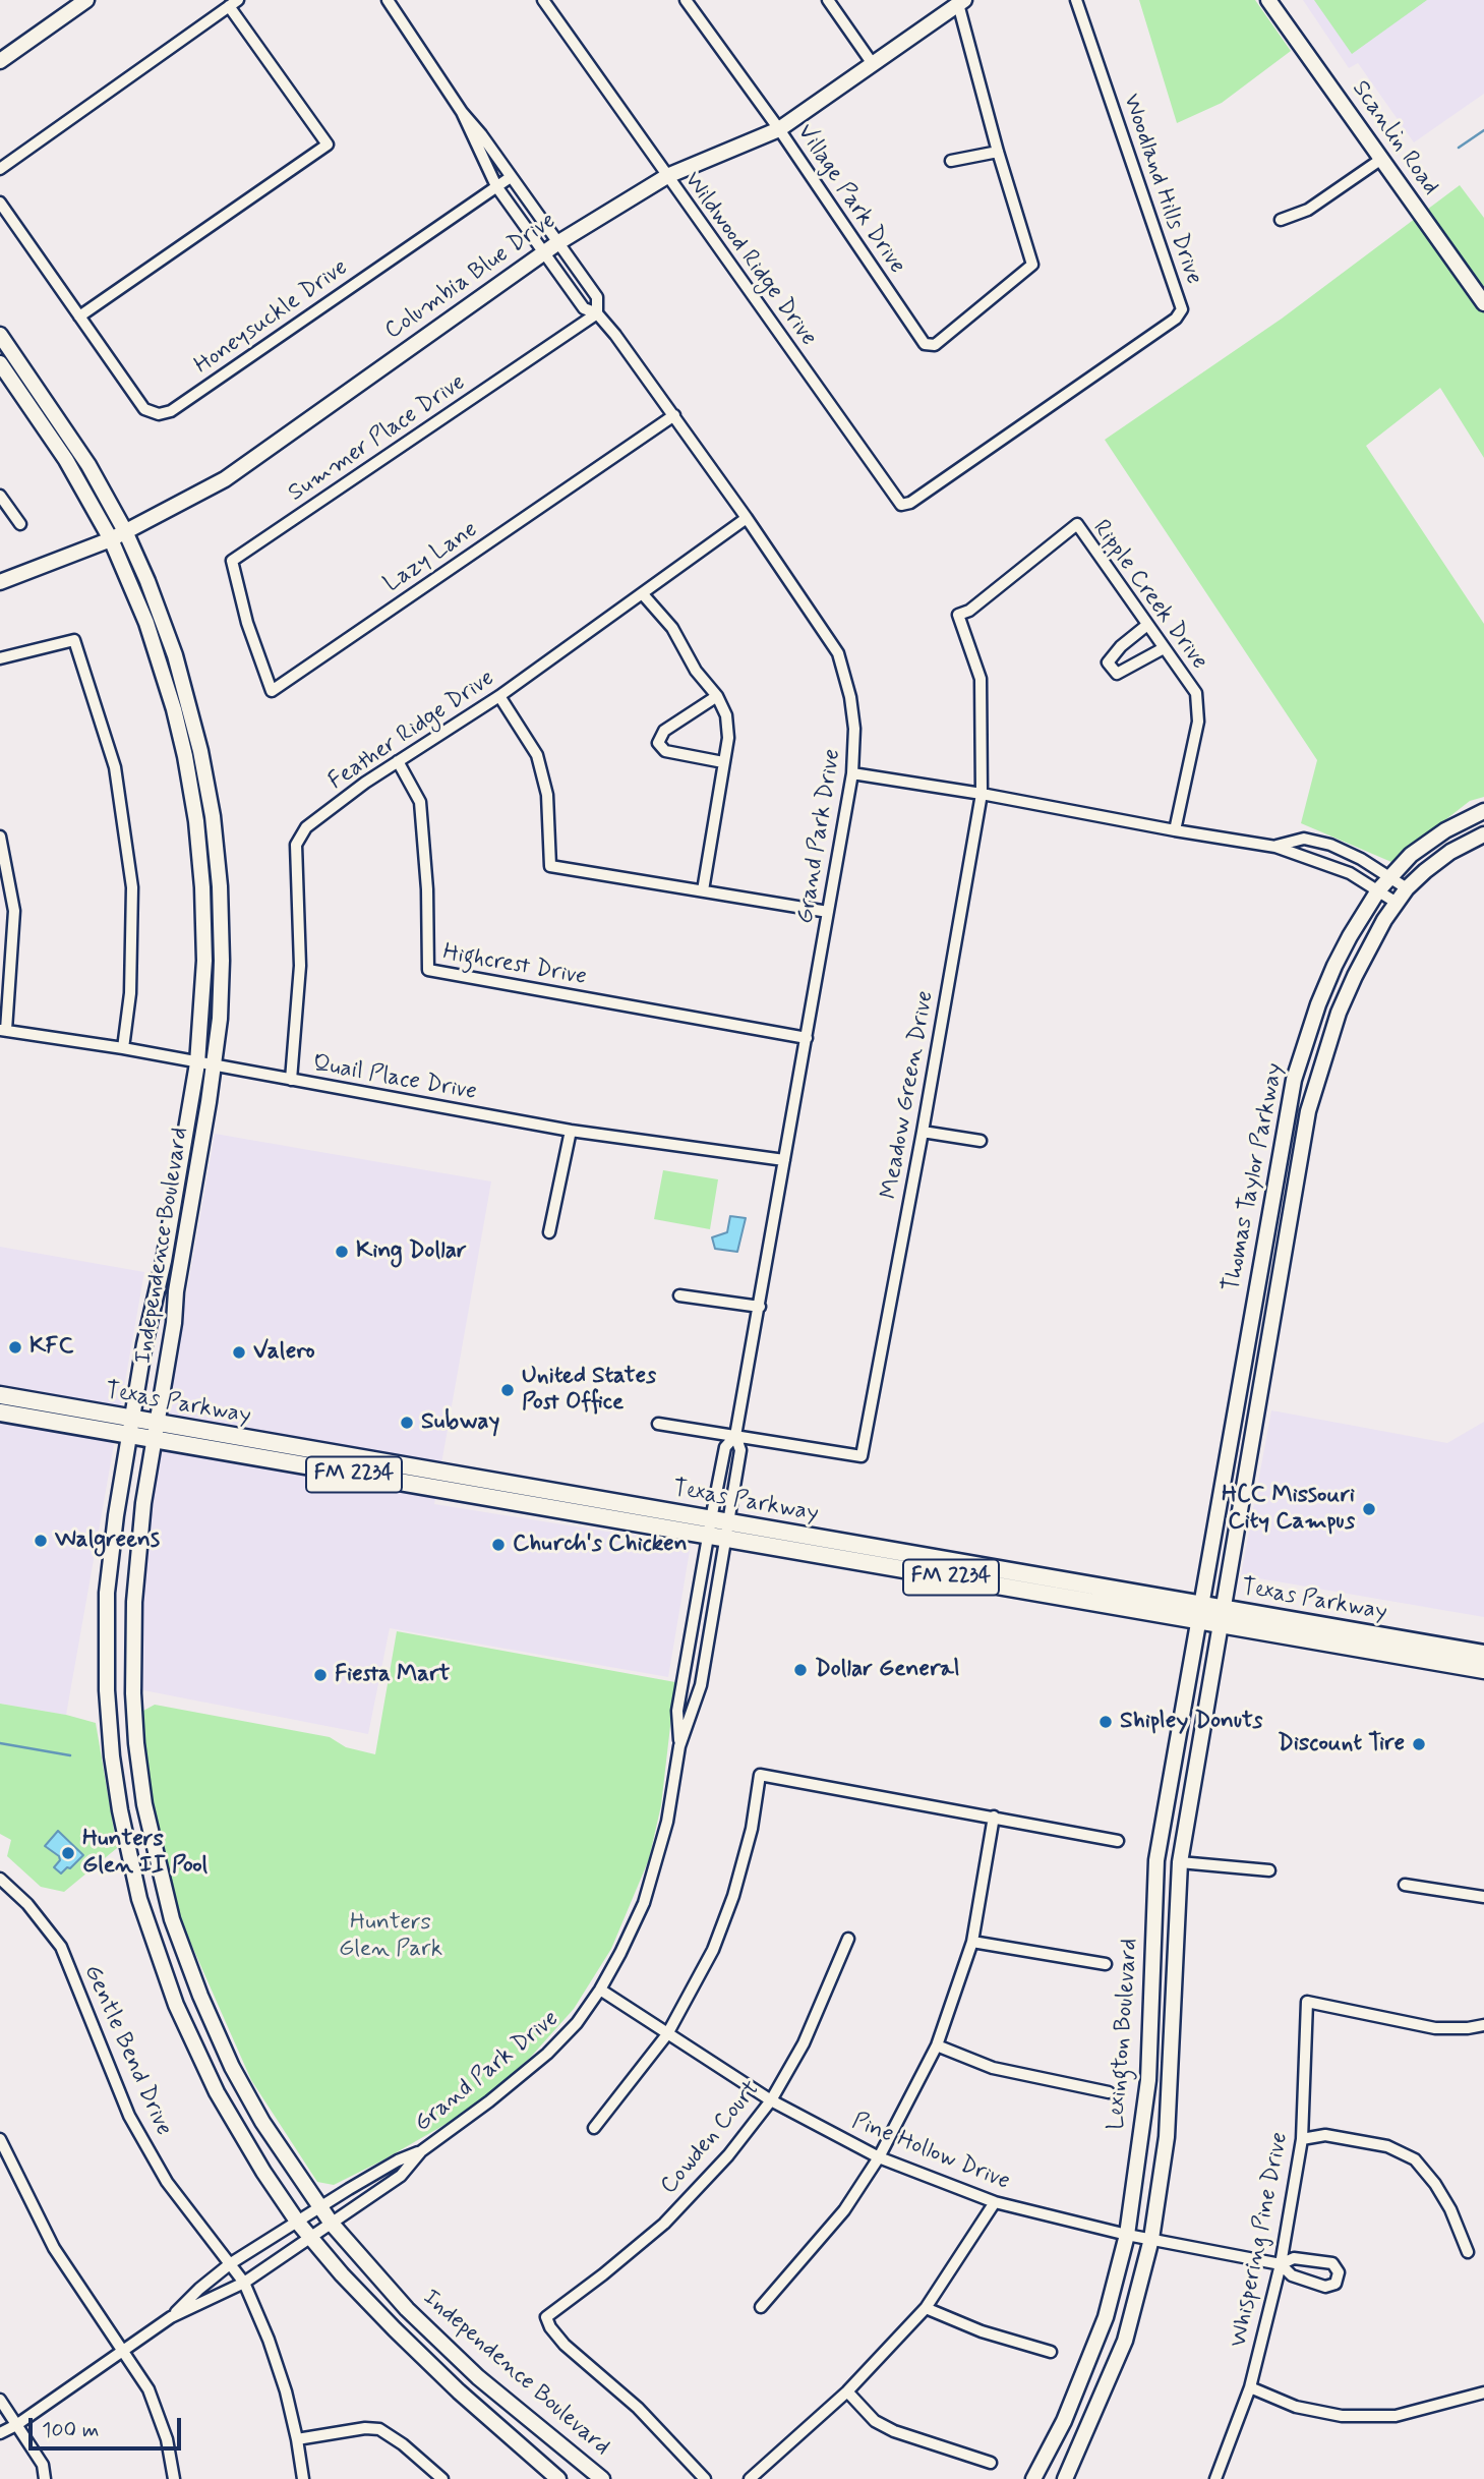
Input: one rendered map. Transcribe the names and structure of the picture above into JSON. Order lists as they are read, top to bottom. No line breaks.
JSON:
{"streets":{"main road":["Texas Parkway","FM 2234"],"street":["Scanlin Road","Woodland Hills Drive","Village Park Drive","Wildwood Ridge Drive","Columbia Blue Drive","Honeysuckle Drive","Summer Place Drive","Lazy Lane","Ripple Creek Drive","Feather Ridge Drive","Grand Park Drive","Highcrest Drive","Quail Place Drive","Meadow Green Drive","Thomas Taylor Parkway","Independence Boulevard","Lexington Boulevard","Gentle Bend Drive","Cowden Court","Pine Hollow Drive","Whispering Pine Drive"]},"crossings":[["Woodland Hills Drive","Wildwood Ridge Drive"],["Village Park Drive","Columbia Blue Drive"],["Wildwood Ridge Drive","Columbia Blue Drive"],["Columbia Blue Drive","Grand Park Drive"],["Columbia Blue Drive","Independence Boulevard"],["Honeysuckle Drive","Grand Park Drive"],["Summer Place Drive","Lazy Lane"],["Summer Place Drive","Grand Park Drive"],["Lazy Lane","Grand Park Drive"],["Ripple Creek Drive","Meadow Green Drive"],["Feather Ridge Drive","Grand Park Drive"],["Feather Ridge Drive","Highcrest Drive"],["Feather Ridge Drive","Quail Place Drive"],["Grand Park Drive","Highcrest Drive"],["Grand Park Drive","Quail Place Drive"],["Grand Park Drive","Meadow Green Drive"],["Grand Park Drive","Independence Boulevard"],["Grand Park Drive","Texas Parkway"],["Grand Park Drive","Gentle Bend Drive"],["Grand Park Drive","Pine Hollow Drive"],["Quail Place Drive","Independence Boulevard"],["Thomas Taylor Parkway","Texas Parkway"],["Thomas Taylor Parkway","Lexington Boulevard"],["Independence Boulevard","Texas Parkway"],["Texas Parkway","Lexington Boulevard"],["Lexington Boulevard","Pine Hollow Drive"],["Cowden Court","Pine Hollow Drive"],["Pine Hollow Drive","Whispering Pine Drive"]],"parks":["Hunters Glen Park"],"places":["King Dollar","KFC","Valero","United States Post Office","Subway","HCC Missouri City Campus","Walgreens","Church's Chicken","Dollar General","Fiesta Mart","Shipley Donuts","Discount Tire","Hunters Glen II Pool"],"scale_bar":"100 m"}
